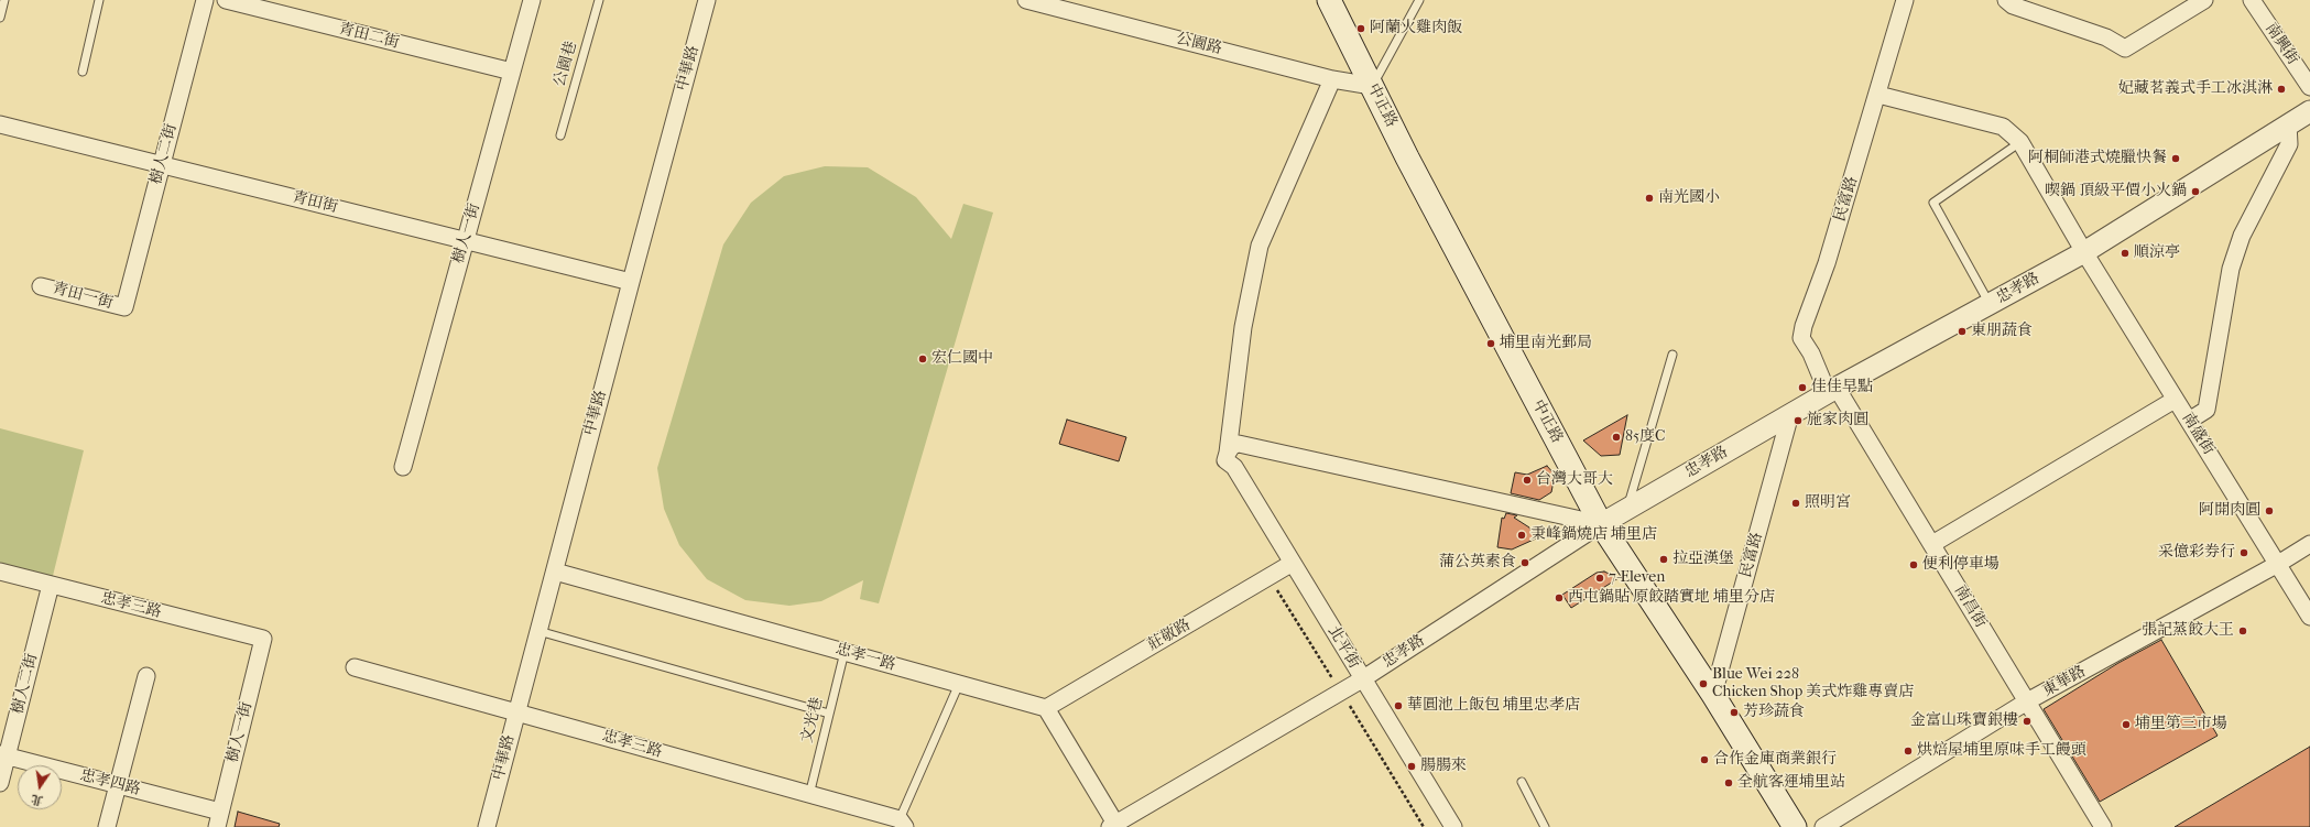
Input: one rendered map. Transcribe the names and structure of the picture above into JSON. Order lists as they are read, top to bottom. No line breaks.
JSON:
{"streets":{"main road":["中正路"],"street":["青田二街","公園路","南興街","中華路","樹人二街","民富路","青田街","樹人一街","忠孝路","青田一街","南盛街","忠孝三路","南昌街","莊敬路","北平街","忠孝一路","東華路","忠孝四路"],"lane":["公園巷","文光巷"]},"crossings":[["青田二街","樹人一街"],["公園路","中正路"],["中華路","青田街"],["中華路","忠孝三路"],["中華路","忠孝一路"],["中正路","民富路"],["中正路","忠孝路"],["樹人二街","青田街"],["樹人二街","青田一街"],["樹人二街","忠孝三路"],["樹人二街","忠孝四路"],["民富路","忠孝路"],["民富路","南昌街"],["青田街","樹人一街"],["樹人一街","忠孝三路"],["樹人一街","忠孝四路"],["忠孝路","南盛街"],["忠孝路","南昌街"],["忠孝路","北平街"],["南盛街","東華路"],["忠孝三路","文光巷"],["南昌街","東華路"],["莊敬路","北平街"],["莊敬路","忠孝一路"],["忠孝一路","文光巷"]],"places":["阿蘭火雞肉飯","妃藏茗義式手工冰淇淋","阿桐師港式燒臘快餐","喫鍋 頂級平價小火鍋","南光國小","順涼亭","東朋蔬食","埔里南光郵局","宏仁國中","佳佳早點","施家肉圓","85度C","台灣大哥大","照明宮","阿開肉圓","秉峰鍋燒店 埔里店","采億彩券行","拉亞漢堡","蒲公英素食","便利停車場","7-Eleven","西屯鍋貼 原餃踏實地 埔里分店","張記蒸餃大王","Blue Wei 228 Chicken Shop 美式炸雞專賣店","華圓池上飯包 埔里忠孝店","芳珍蔬食","金富山珠寶銀樓","埔里第三市場","烘焙屋埔里原味手工饅頭","合作金庫商業銀行","腸腸來","全航客運埔里站"],"north":"bottom"}
